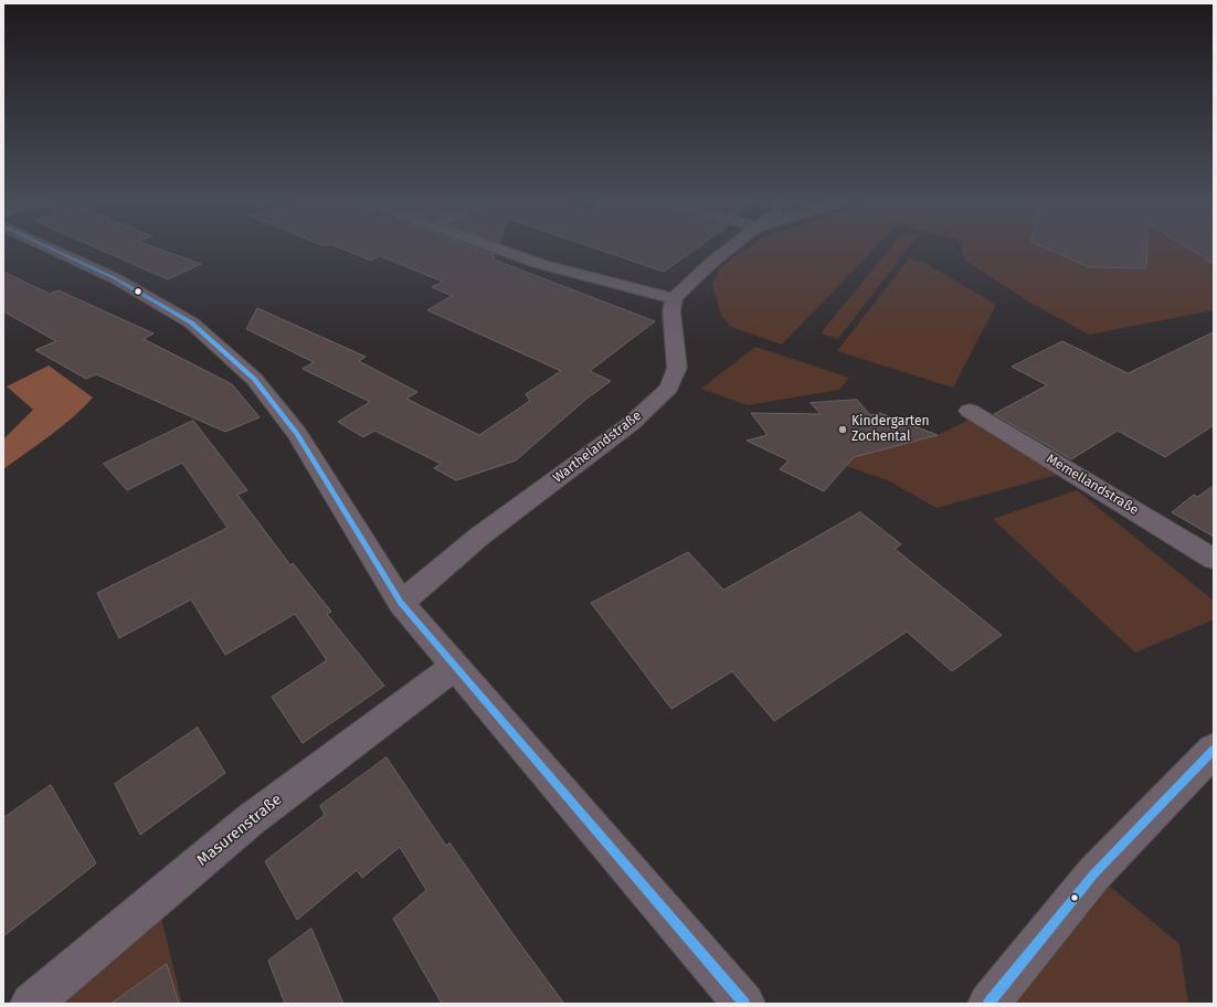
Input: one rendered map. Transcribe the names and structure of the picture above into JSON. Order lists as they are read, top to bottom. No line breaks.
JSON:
{"streets":{"street":["Warthelandstraße","Memellandstraße","Masurenstraße"]},"places":["Kindergarten Zochental"]}
